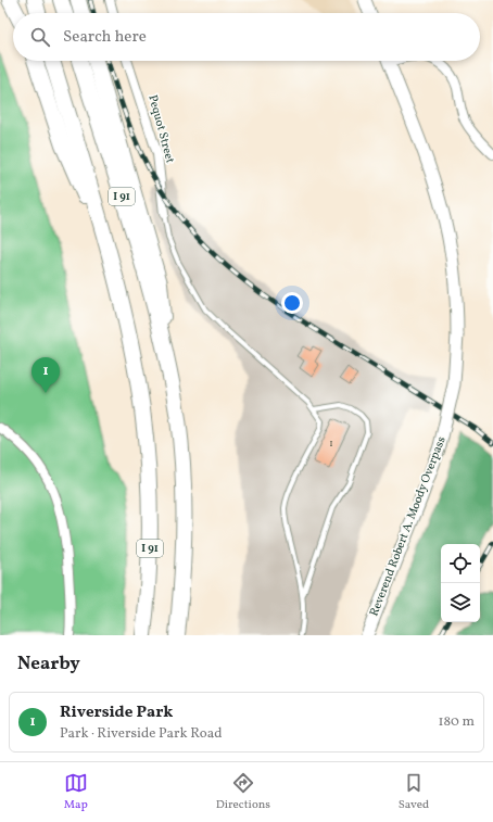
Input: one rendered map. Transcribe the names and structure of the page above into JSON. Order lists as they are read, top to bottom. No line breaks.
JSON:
{"streets":{"highway":["I 91"],"main road":["Reverend Robert A. Moody Overpass"],"street":["Pequot Street"]},"house_numbers":["1"],"page":{"search":"Search here","pins":"1","heading":"Nearby","list":[{"mark":"1","name":"Riverside Park","note":"Park · Riverside Park Road","value":"180 m"}],"nav":["Map","Directions","Saved"]}}
